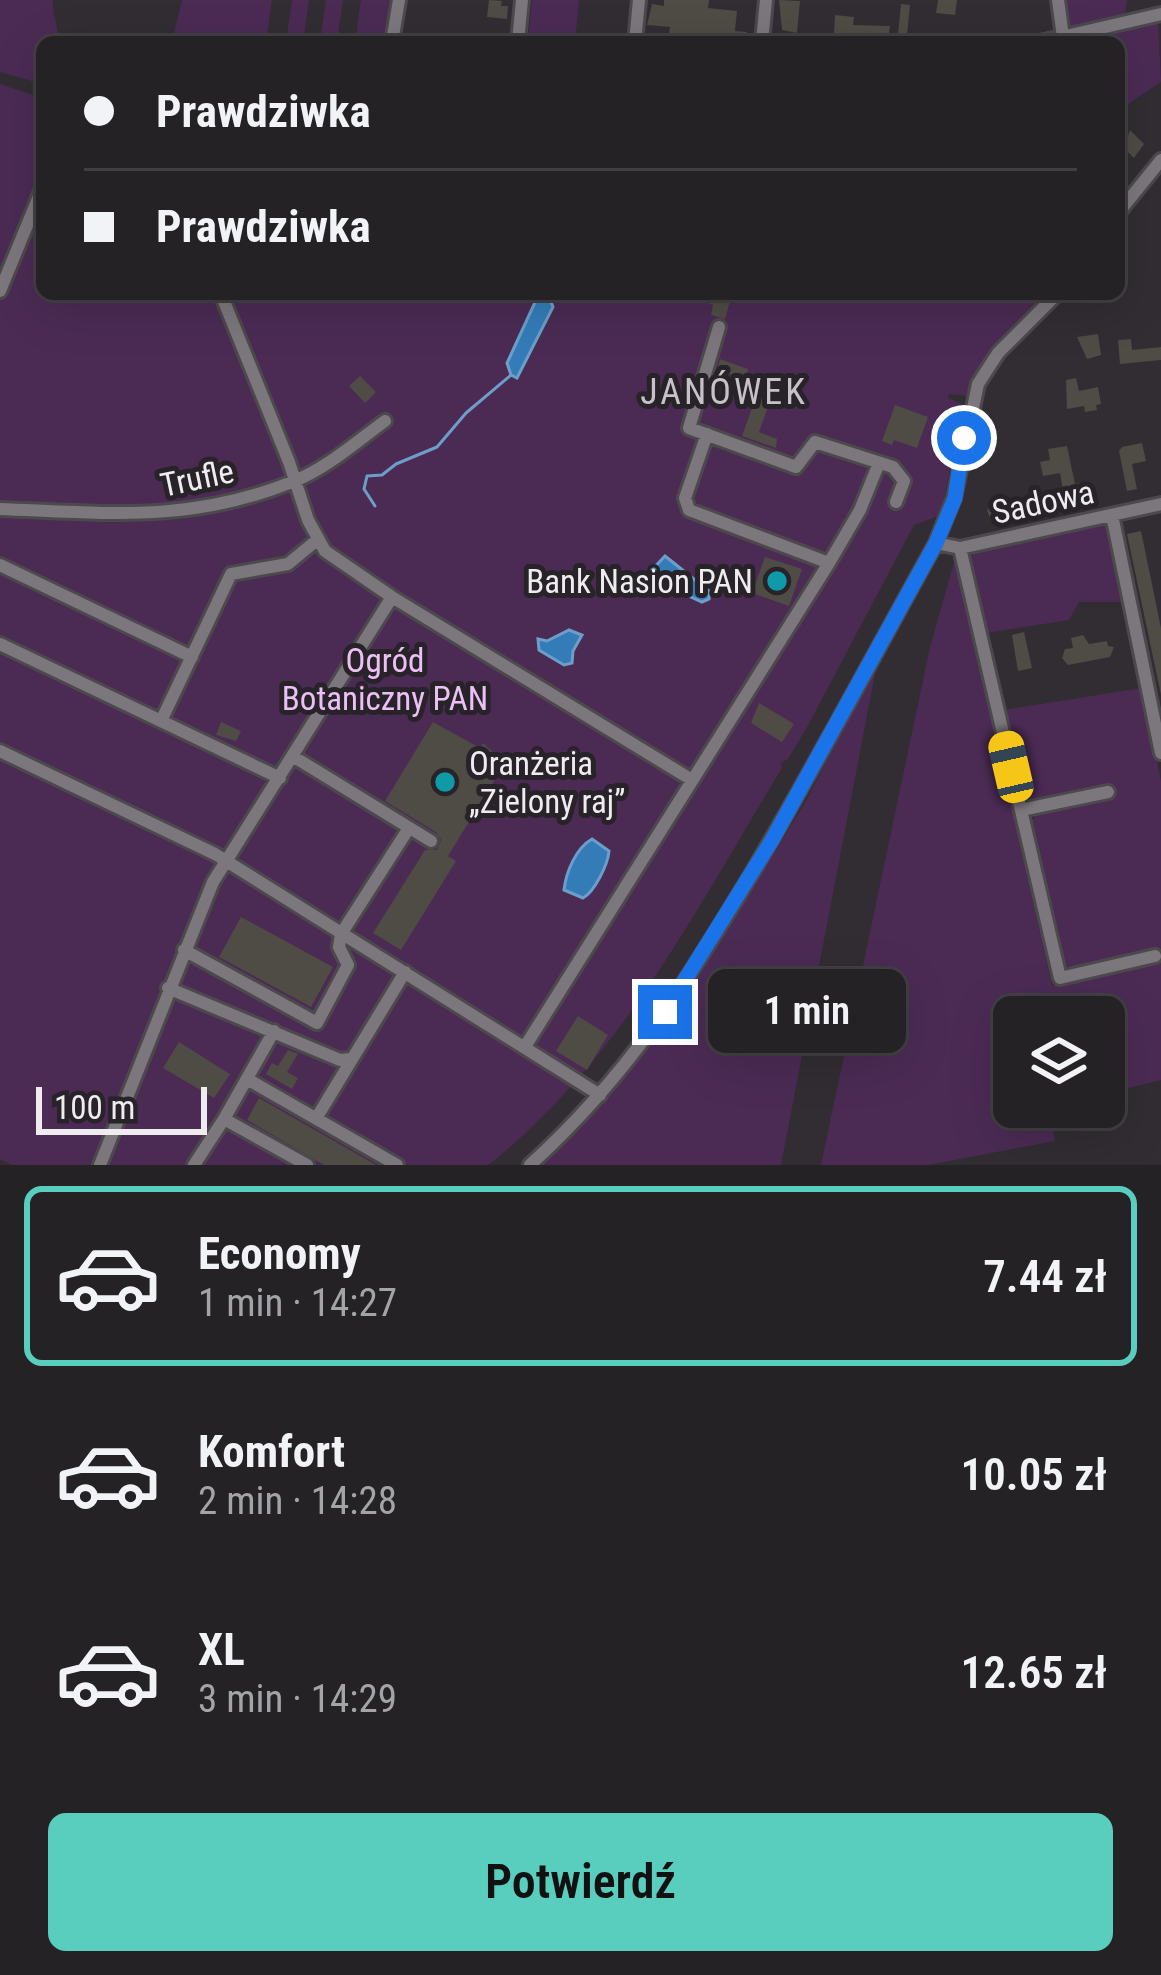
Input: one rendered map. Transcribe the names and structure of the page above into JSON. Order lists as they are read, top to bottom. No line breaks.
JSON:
{"streets":{"street":["Trufle","Sadowa"]},"districts":["JANÓWEK"],"parks":["Ogród Botaniczny PAN"],"places":["Bank Nasion PAN","Oranżeria „Zielony raj”"],"scale_bar":"100 m","page":{"banner":["Prawdziwka","Prawdziwka"],"bubble":"1 min","scale":"100 m","list":[{"name":"Economy","note":"1 min · 14:27","value":"7.44 zł"},{"name":"Komfort","note":"2 min · 14:28","value":"10.05 zł"},{"name":"XL","note":"3 min · 14:29","value":"12.65 zł"}],"buttons":"Potwierdź"}}
